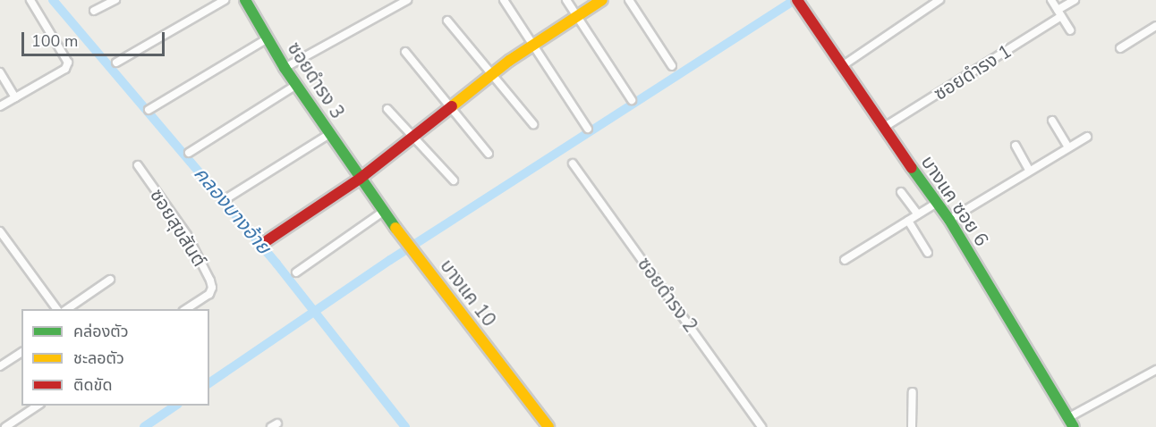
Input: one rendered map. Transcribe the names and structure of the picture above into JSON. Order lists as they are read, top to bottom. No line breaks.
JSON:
{"streets":{"street":["ซอยดำรง 1","ซอยดำรง 3","บางแค ซอย 6","ซอยสุขสันต์","บางแค 10","ซอยดำรง 2"]},"crossings":[["ซอยดำรง 1","บางแค ซอย 6"],["ซอยดำรง 3","บางแค 10"]],"water":["คลองบางอ้าย"],"legend":["คล่องตัว","ชะลอตัว","ติดขัด"],"scale_bar":"100 m"}
